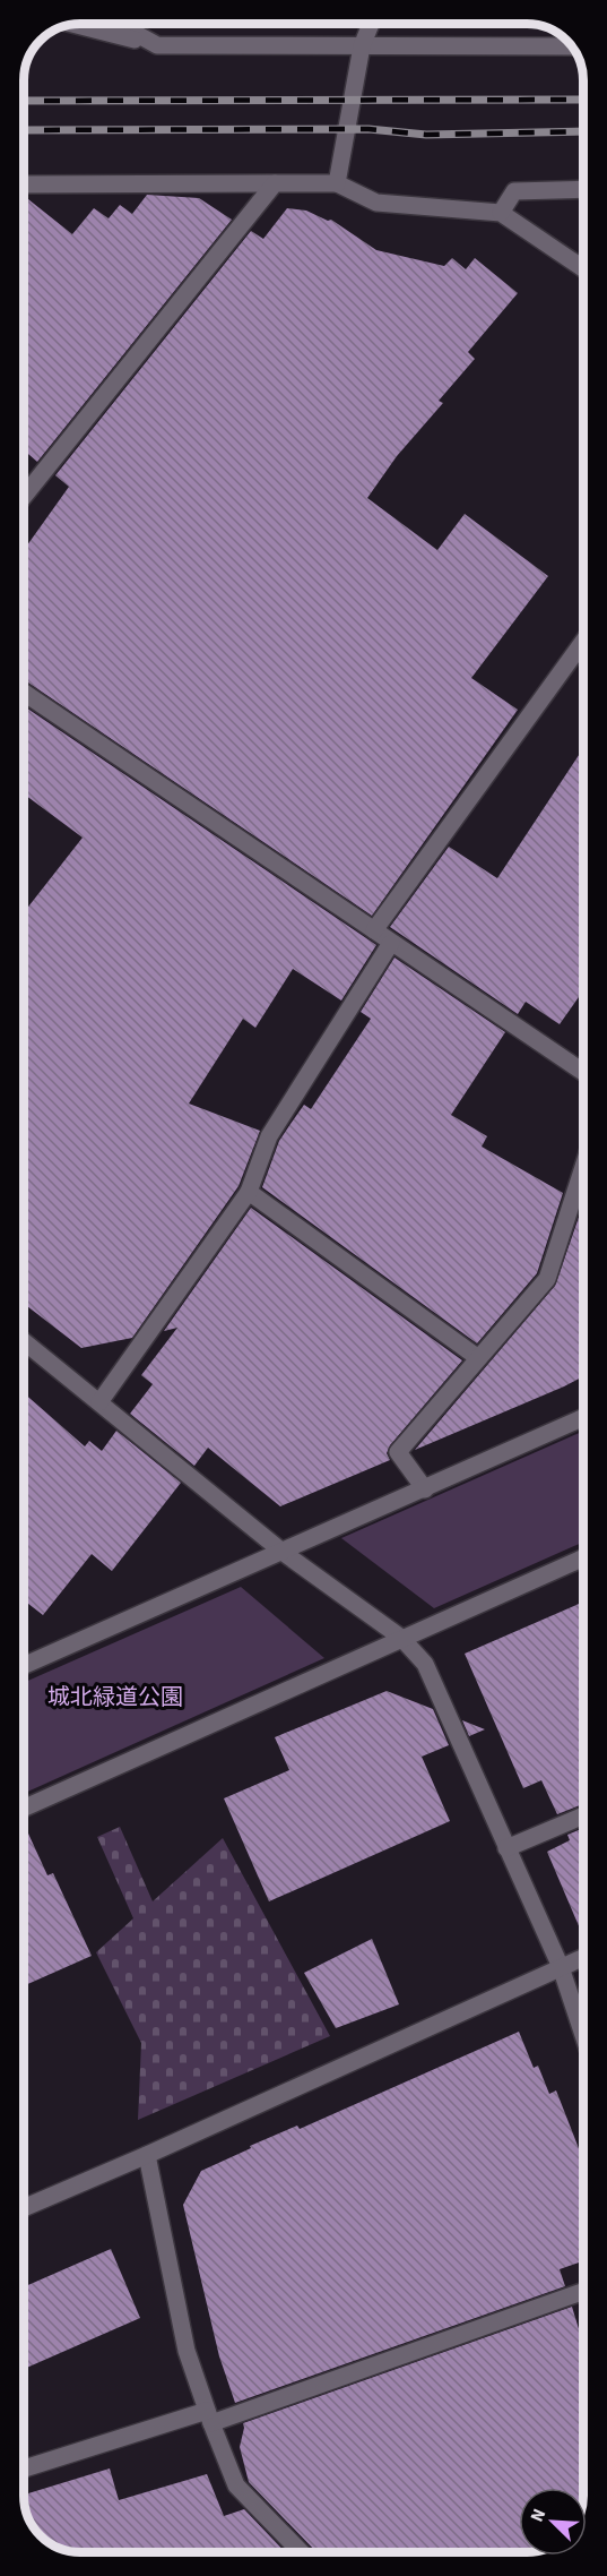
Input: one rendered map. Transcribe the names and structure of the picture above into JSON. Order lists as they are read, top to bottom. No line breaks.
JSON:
{"parks":["城北緑道公園"],"north":"top left"}
